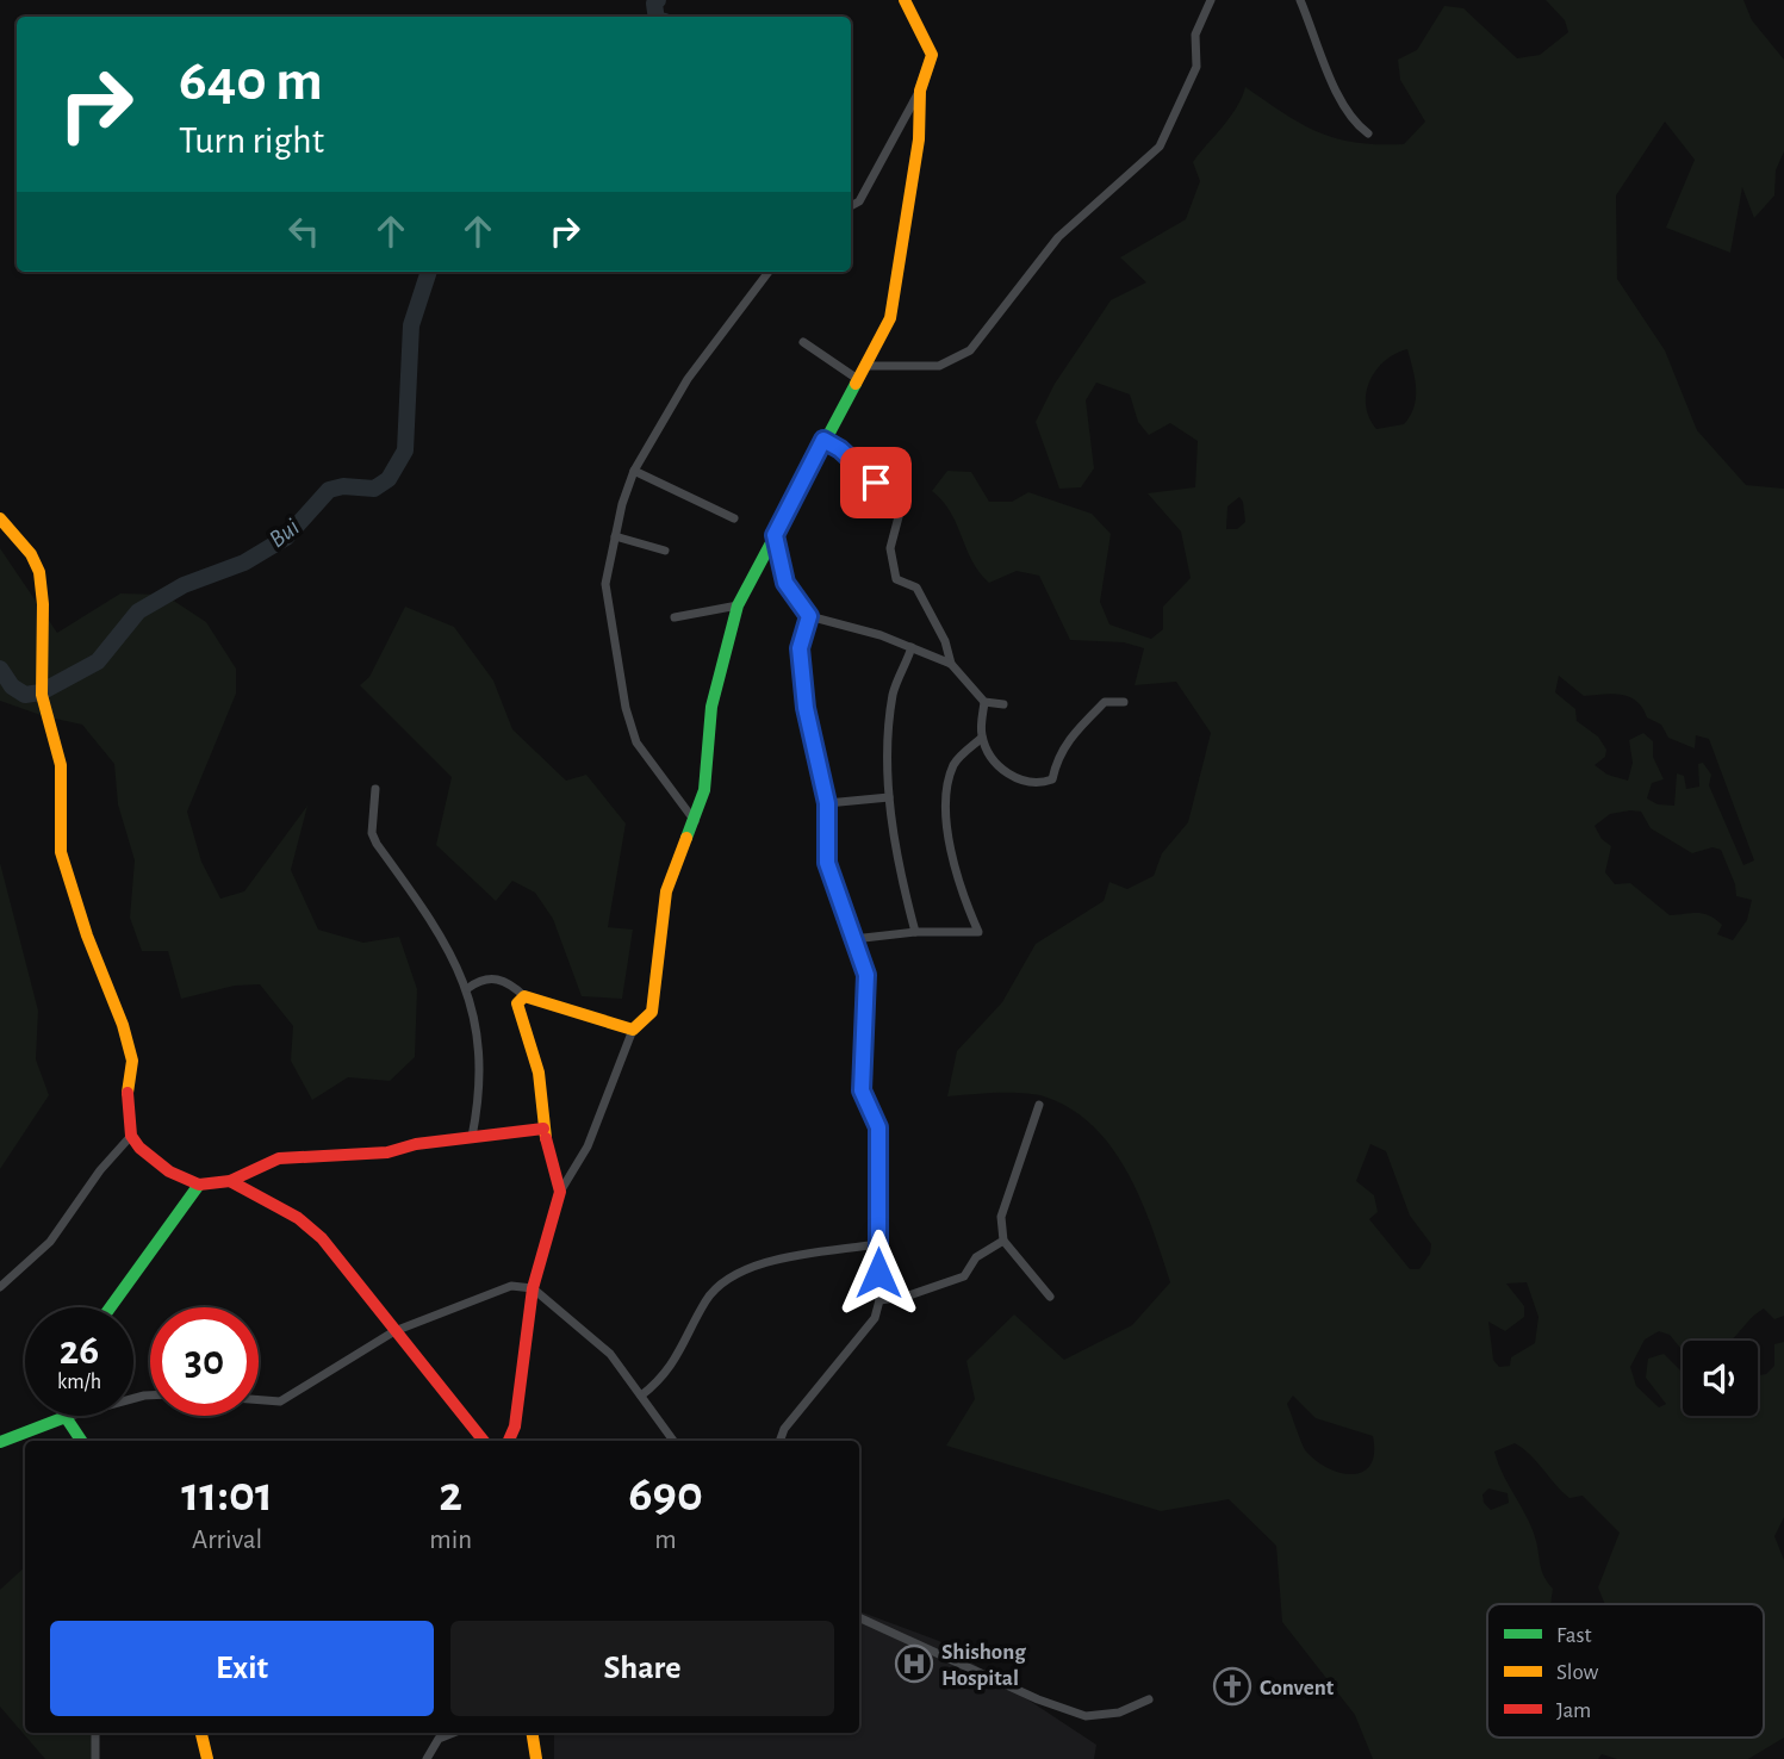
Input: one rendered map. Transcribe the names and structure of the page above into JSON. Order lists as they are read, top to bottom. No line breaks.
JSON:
{"water":["Bui"],"places":{"hospital":["Shishong Hospital"],"church":["Convent"]},"legend":["Fast","Slow","Jam"],"page":{"turn":["640 m","Turn right"],"speed":"26 km/h","limit":"30","eta":["11:01","Arrival","2","min","690","m"],"buttons":["Exit","Share"]}}
